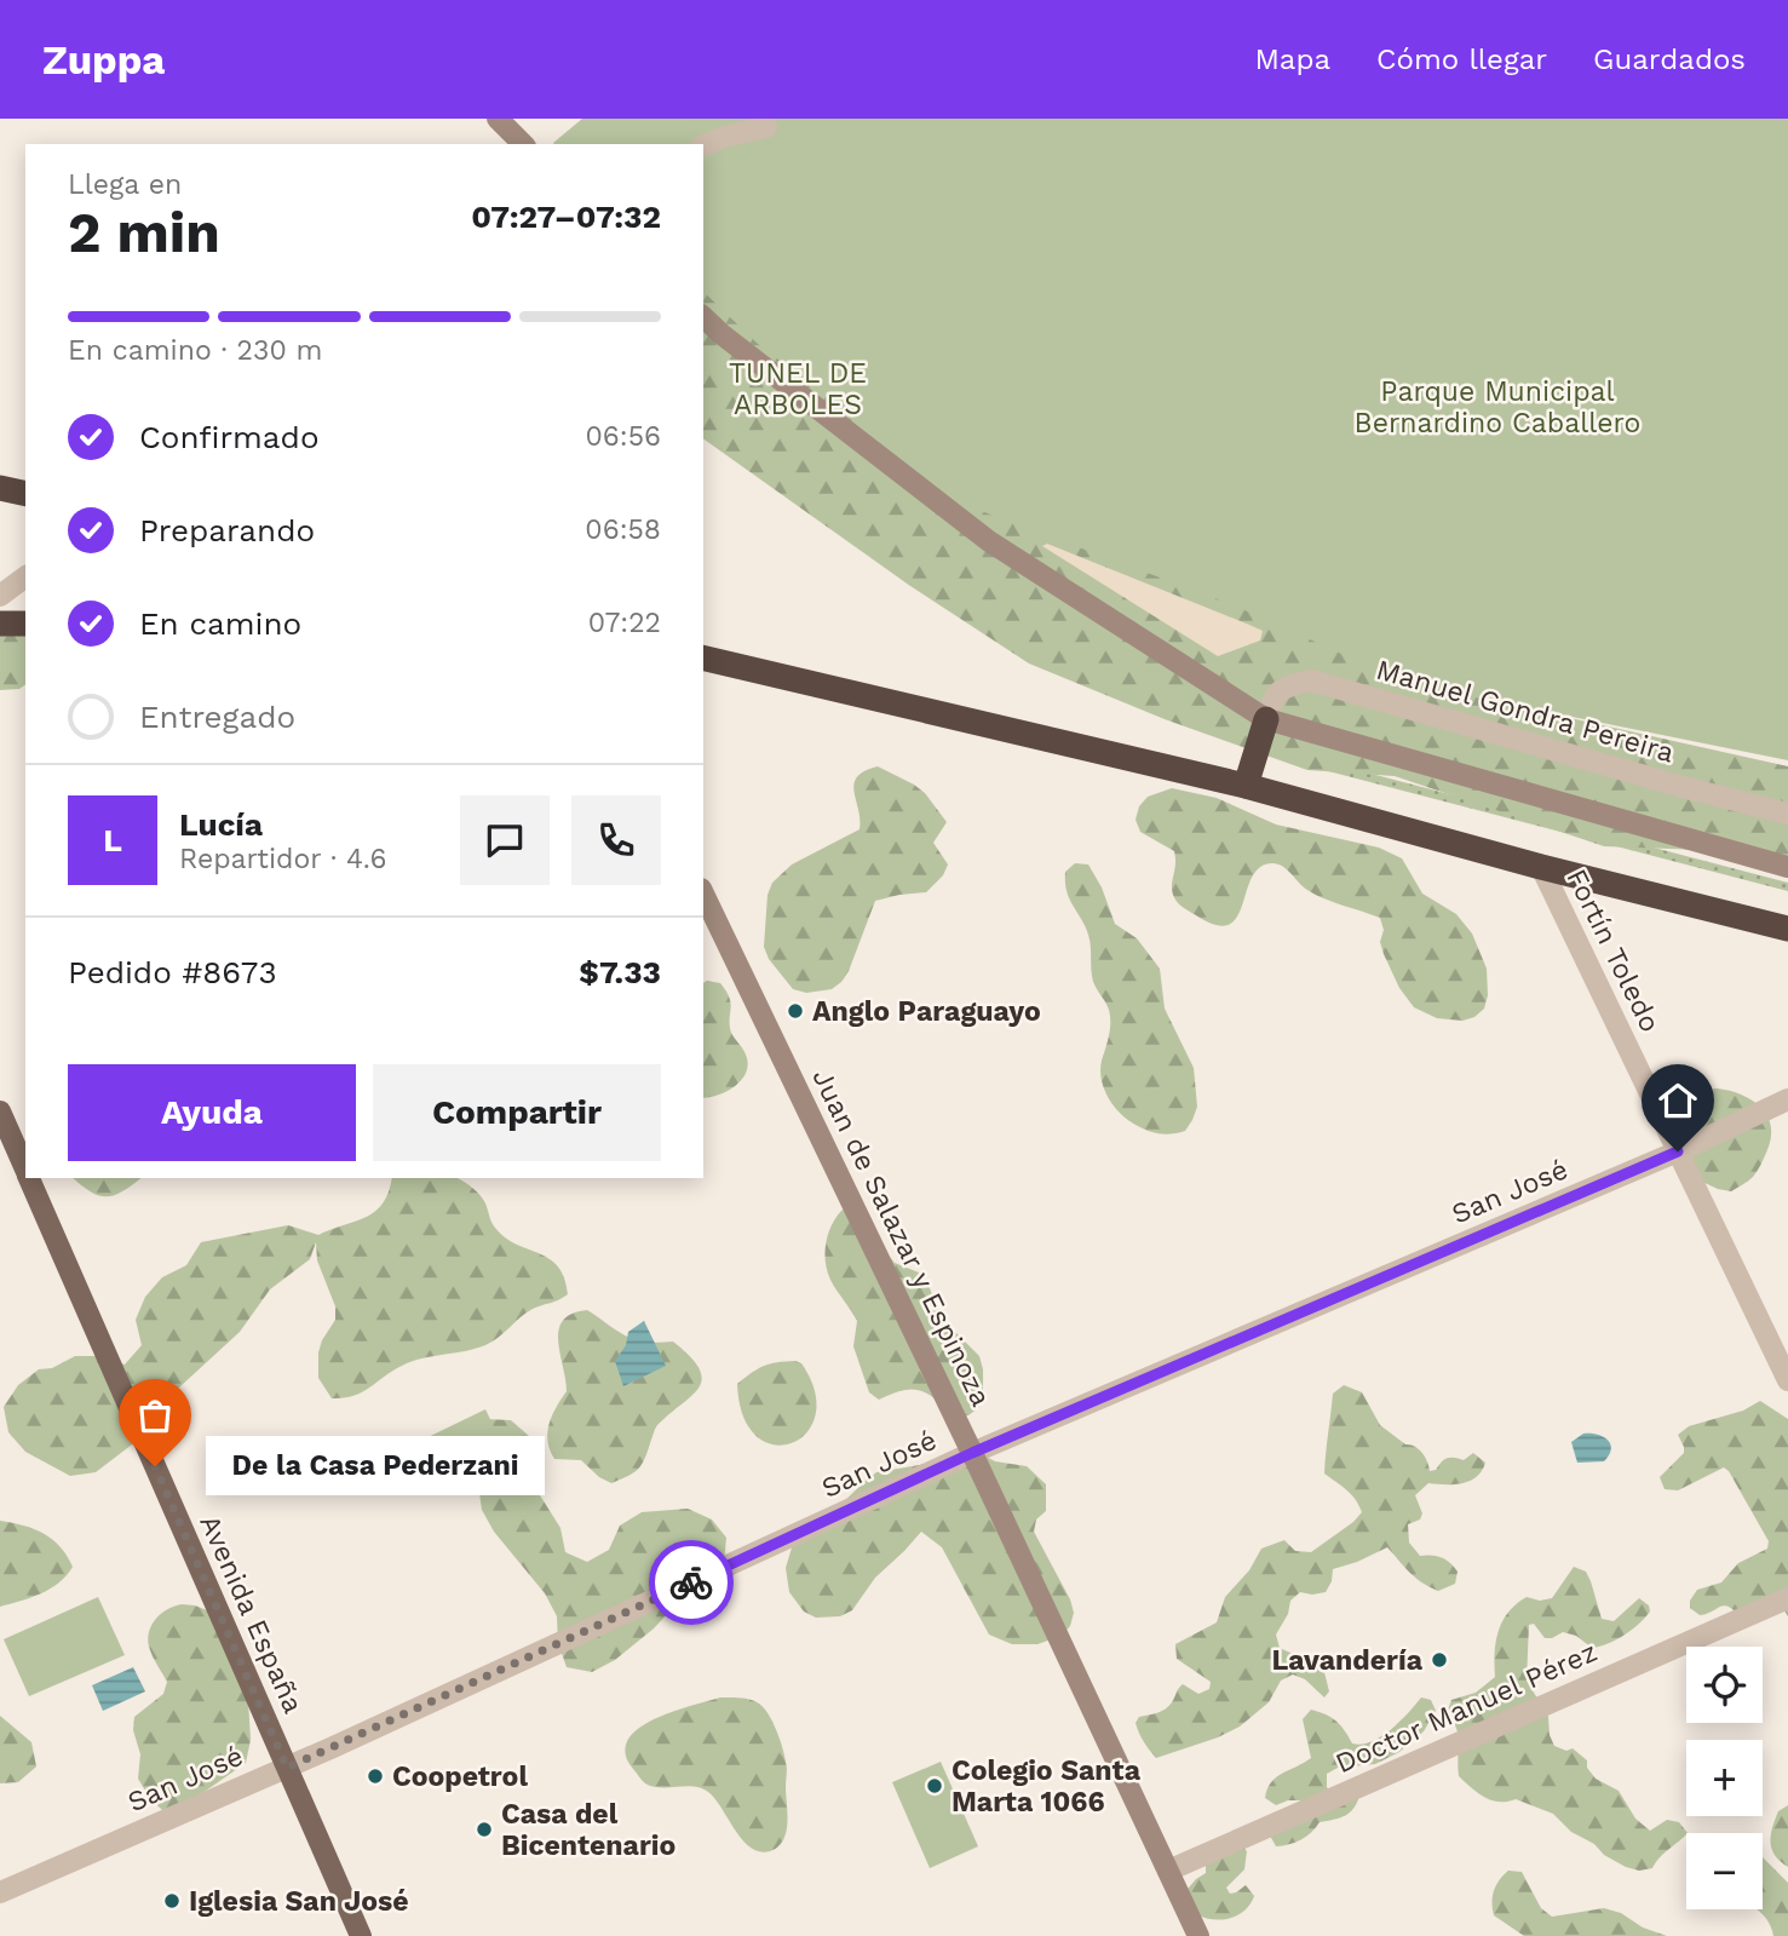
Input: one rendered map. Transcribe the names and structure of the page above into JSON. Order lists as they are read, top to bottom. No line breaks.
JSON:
{"streets":{"main road":["Avenida España"],"street":["Manuel Gondra Pereira","Fortín Toledo","San José","Juan de Salazar y Espinoza","Doctor Manuel Pérez"]},"crossings":[["Fortín Toledo","San José"],["San José","Juan de Salazar y Espinoza"],["San José","Avenida España"],["Juan de Salazar y Espinoza","Doctor Manuel Pérez"]],"parks":["TUNEL DE ARBOLES","Parque Municipal Bernardino Caballero"],"places":["Anglo Paraguayo","De la Casa Pederzani","Lavandería","Coopetrol","Colegio Santa Marta 1066","Casa del Bicentenario","Iglesia San José"],"page":{"header":"Zuppa","nav":["Mapa","Cómo llegar","Guardados"],"heading":["2 min","Llega en","07:27–07:32"],"panel":["Lucía","Repartidor · 4.6","Pedido #8673","$7.33"],"bar":"En camino · 230 m","list":[["Confirmado","06:56"],["Preparando","06:58"],["En camino","07:22"],"Entregado"],"round":"L","buttons":["Ayuda","Compartir"],"bubble":"De la Casa Pederzani","map_buttons":["+","−"]}}
